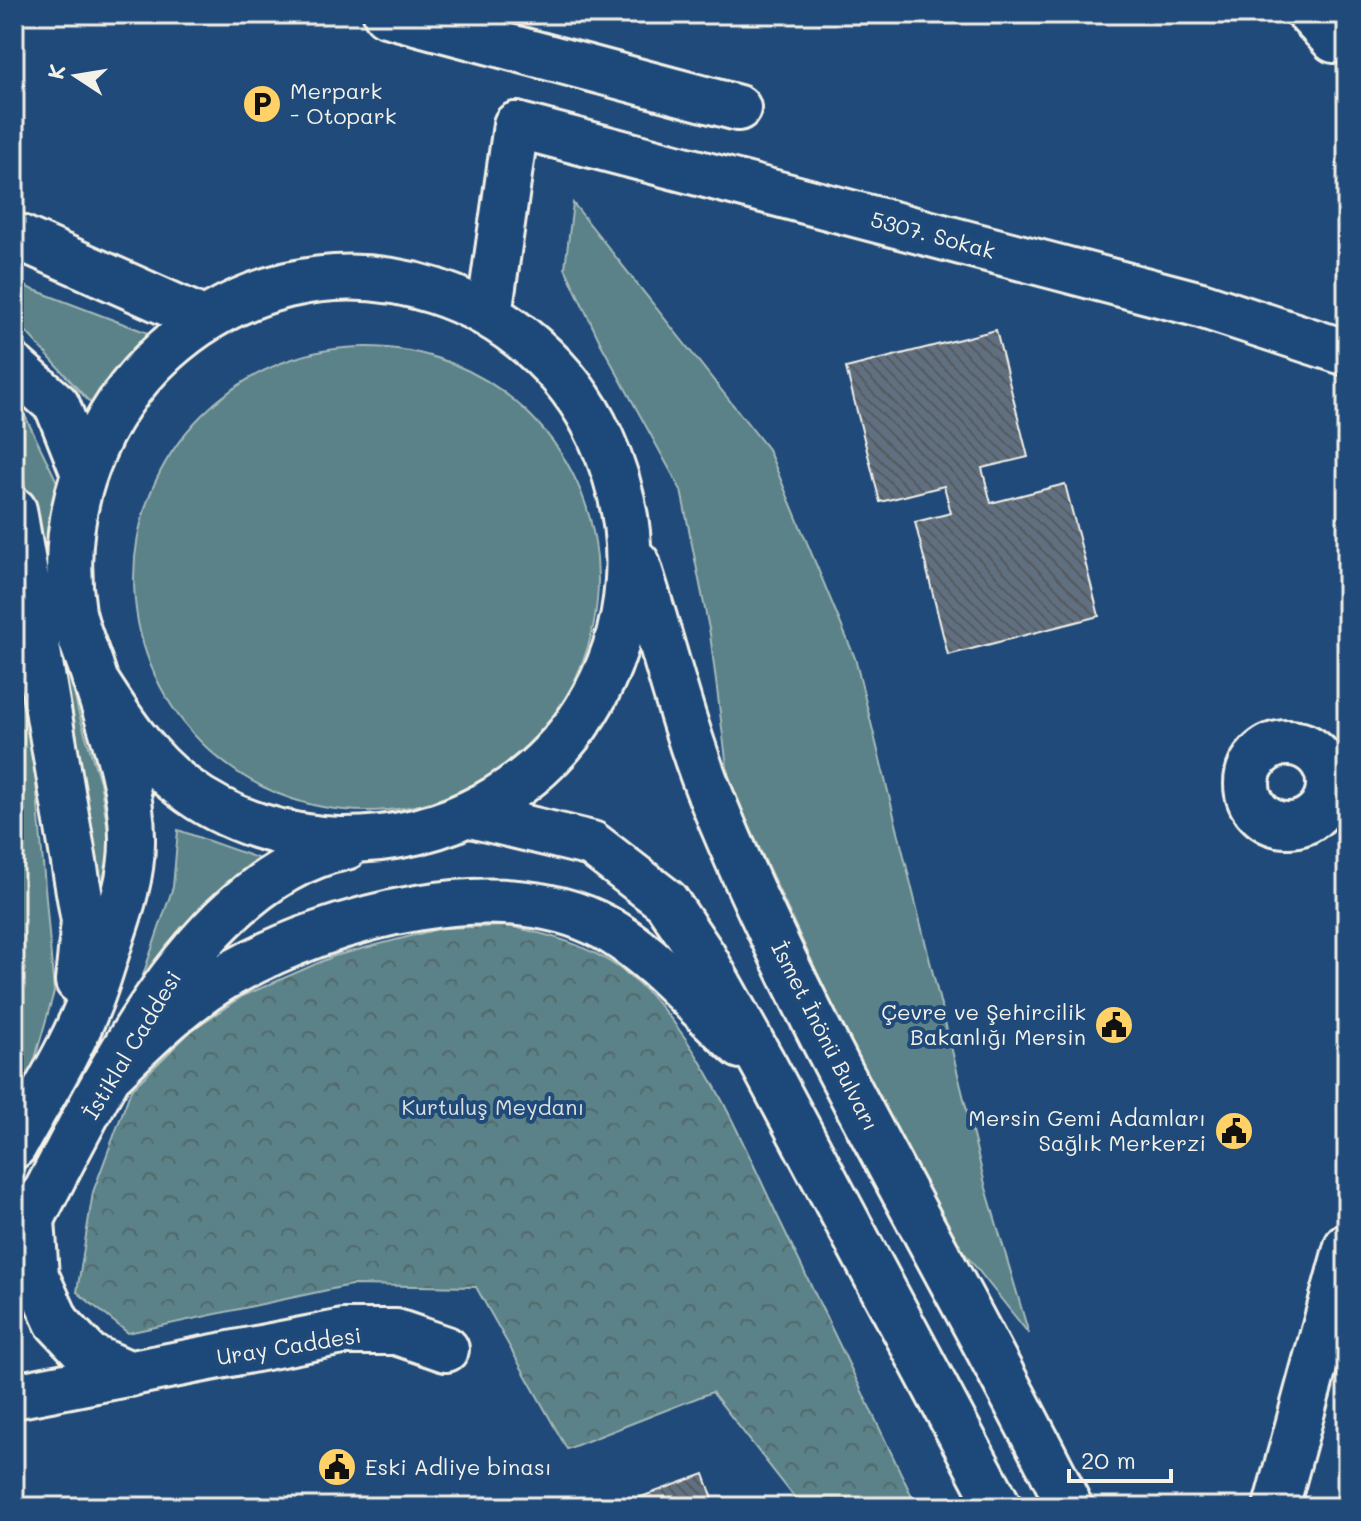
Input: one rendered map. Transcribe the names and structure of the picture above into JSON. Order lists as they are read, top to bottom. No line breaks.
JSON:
{"streets":{"main road":["5307. Sokak","İsmet İnönü Bulvarı","İstiklal Caddesi","Uray Caddesi"]},"parks":["Kurtuluş Meydanı"],"places":{"parking":["Merpark - Otopark"],"public building":["Çevre ve Şehircilik Bakanlığı Mersin","Mersin Gemi Adamları Sağlık Merkerzi","Eski Adliye binası"]},"scale_bar":"20 m","north":"left"}
